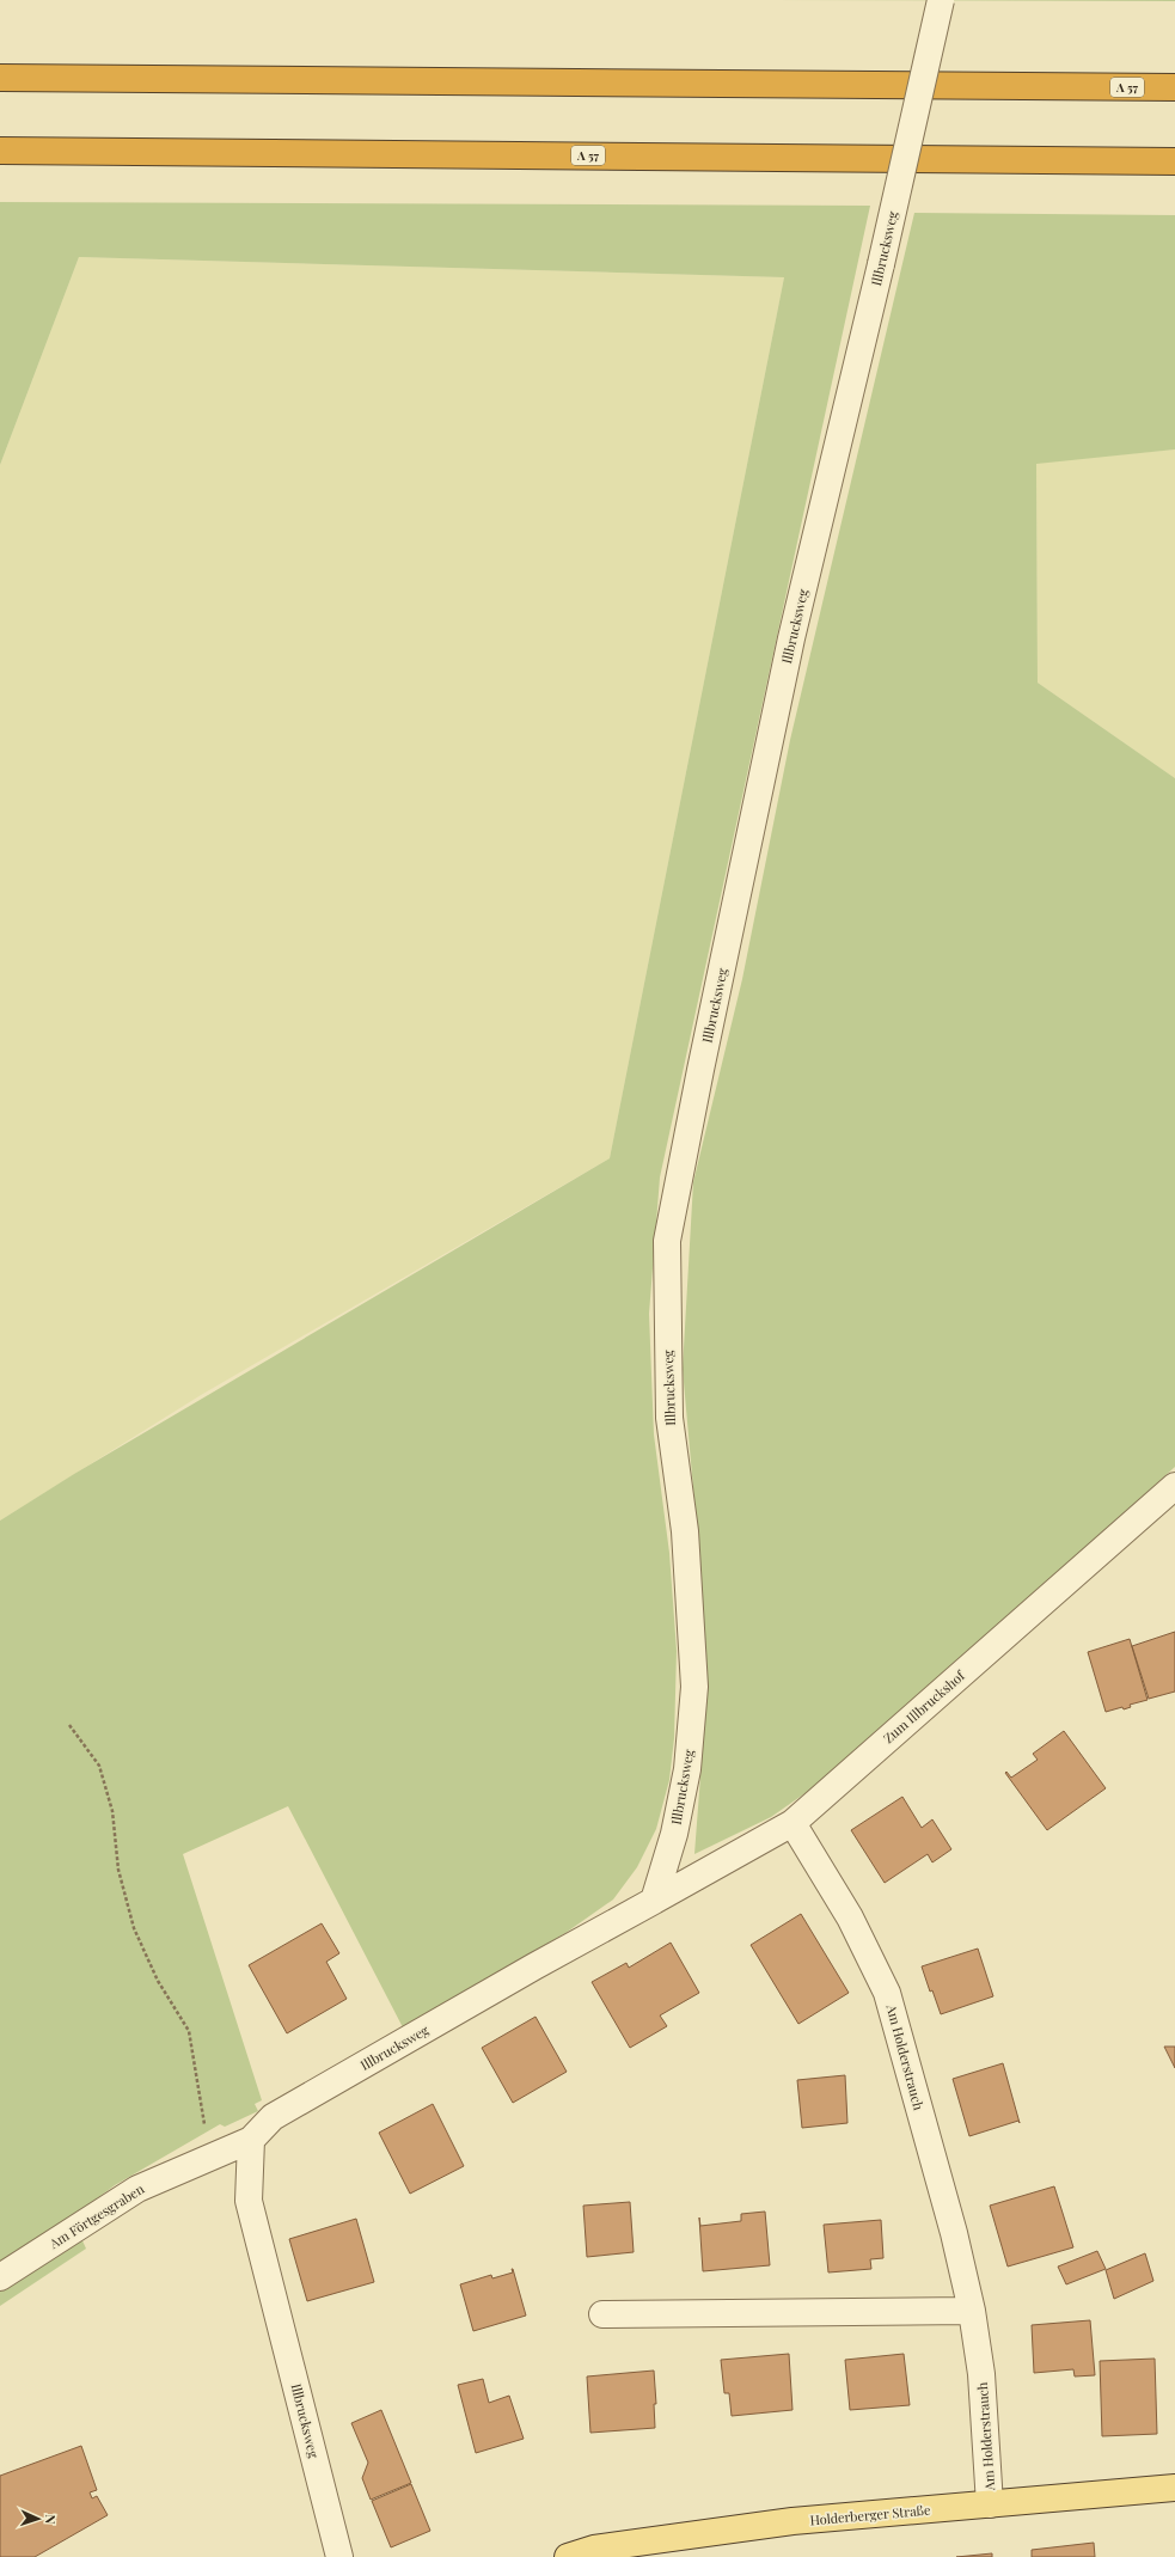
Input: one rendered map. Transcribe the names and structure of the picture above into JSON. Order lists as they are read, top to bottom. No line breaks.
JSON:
{"streets":{"highway":["A 57"],"main road":["Holderberger Straße"],"street":["Illbrucksweg","Zum Illbruckshof","Am Holderstrauch","Am Förtgesgraben"]},"crossings":[["Illbrucksweg","Zum Illbruckshof"],["Illbrucksweg","Am Förtgesgraben"],["Zum Illbruckshof","Am Holderstrauch"],["Am Holderstrauch","Holderberger Straße"]],"north":"right"}
